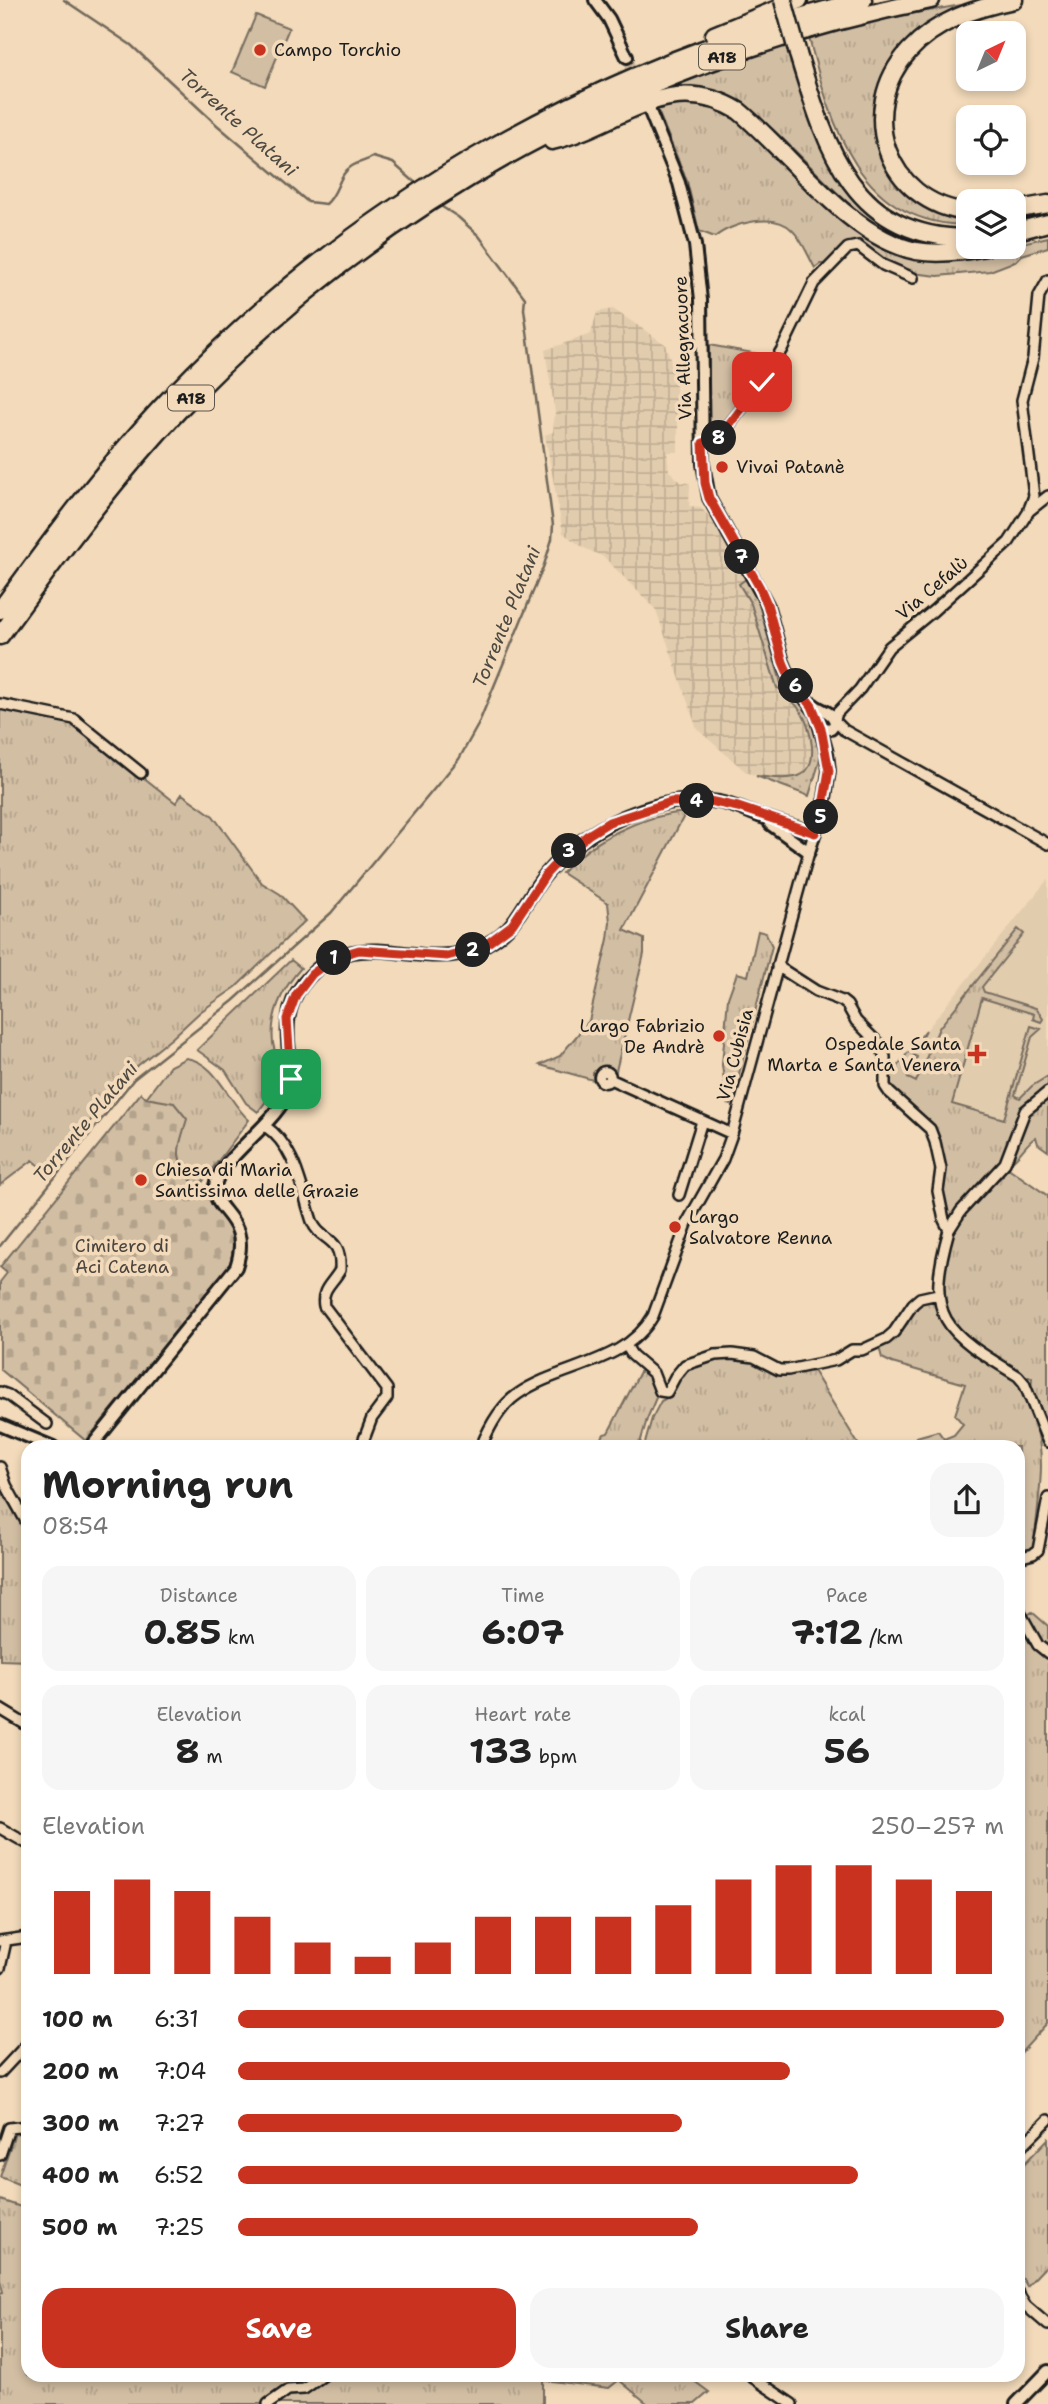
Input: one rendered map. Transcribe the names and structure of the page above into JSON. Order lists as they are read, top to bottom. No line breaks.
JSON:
{"streets":{"highway":["A18"],"street":["Via Allegracuore","Via Cefalù","Via Cubisia"]},"crossings":[["Via Allegracuore","Via Cefalù"],["Via Allegracuore","Via Cubisia"],["Via Cefalù","Via Cubisia"]],"water":["Torrente Platani"],"parks":["Cimitero di Aci Catena"],"places":{"other":["Campo Torchio","Vivai Patanè","Largo Fabrizio De Andrè","Chiesa di Maria Santissima delle Grazie","Largo Salvatore Renna"],"health":["Ospedale Santa Marta e Santa Venera"]},"north":"top right","page":{"pins":["8","7","6","4","5","3","2","1"],"heading":["Morning run","08:54"],"stats":[["Distance","0.85 km"],["Time","6:07"],["Pace","7:12 /km"],["Elevation","8 m"],["Heart rate","133 bpm"],["kcal","56"]],"chart":["Elevation","250–257 m"],"list":[{"name":"100 m","note":"6:31"},{"name":"200 m","note":"7:04"},{"name":"300 m","note":"7:27"},{"name":"400 m","note":"6:52"},{"name":"500 m","note":"7:25"}],"buttons":["Save","Share"]}}
